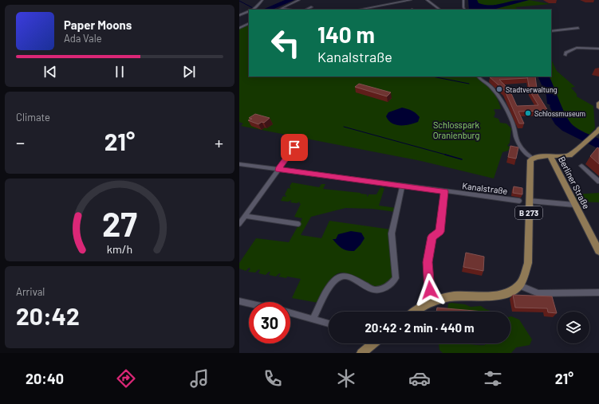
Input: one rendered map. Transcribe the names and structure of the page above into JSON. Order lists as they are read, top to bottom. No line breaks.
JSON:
{"streets":{"main road":["Berliner Straße","B 273"],"street":["Kanalstraße"]},"parks":["Schlosspark Oranienburg"],"places":["Stadtverwaltung","Schlossmuseum"],"page":{"turn":["140 m","Kanalstraße"],"song":["Paper Moons","Ada Vale"],"tile":["Climate",["Arrival","20:42"]],"heat":["−","21°","+"],"limit":"30","trip":"20:42 · 2 min · 440 m","tabs":["20:40","21°"],"gauge":["27","km/h"]}}
